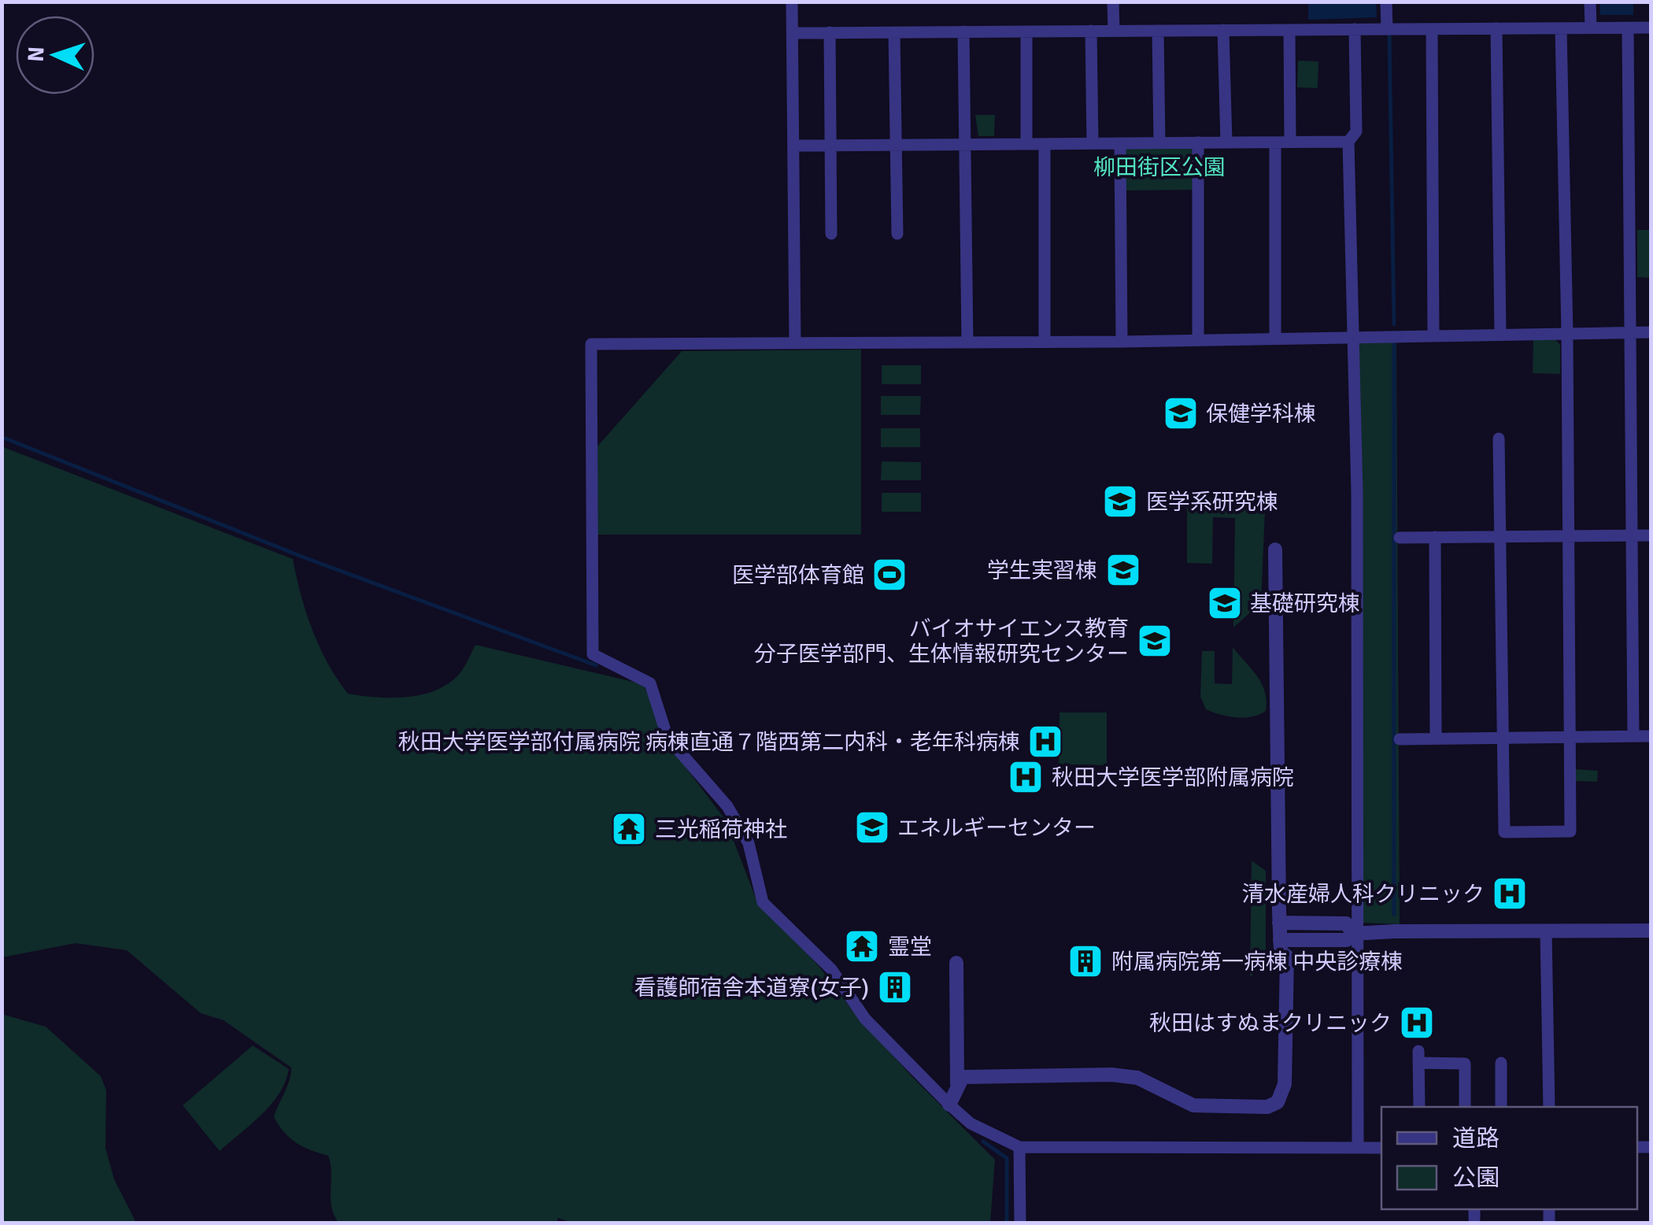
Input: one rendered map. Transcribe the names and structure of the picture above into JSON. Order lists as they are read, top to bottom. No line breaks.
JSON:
{"parks":["柳田街区公園"],"places":{"school or university":["保健学科棟","医学系研究棟","学生実習棟","基礎研究棟","バイオサイエンス教育 分子医学部門、生体情報研究センター","エネルギーセンター"],"sports":["医学部体育館"],"hospital":["秋田大学医学部付属病院 病棟直通７階西第二内科・老年科病棟","秋田大学医学部附属病院","清水産婦人科クリニック","秋田はすぬまクリニック"],"temple":["三光稲荷神社","霊堂"],"building":["附属病院第一病棟 中央診療棟","看護師宿舎本道寮(女子)"]},"legend":["道路","公園"],"north":"left"}
